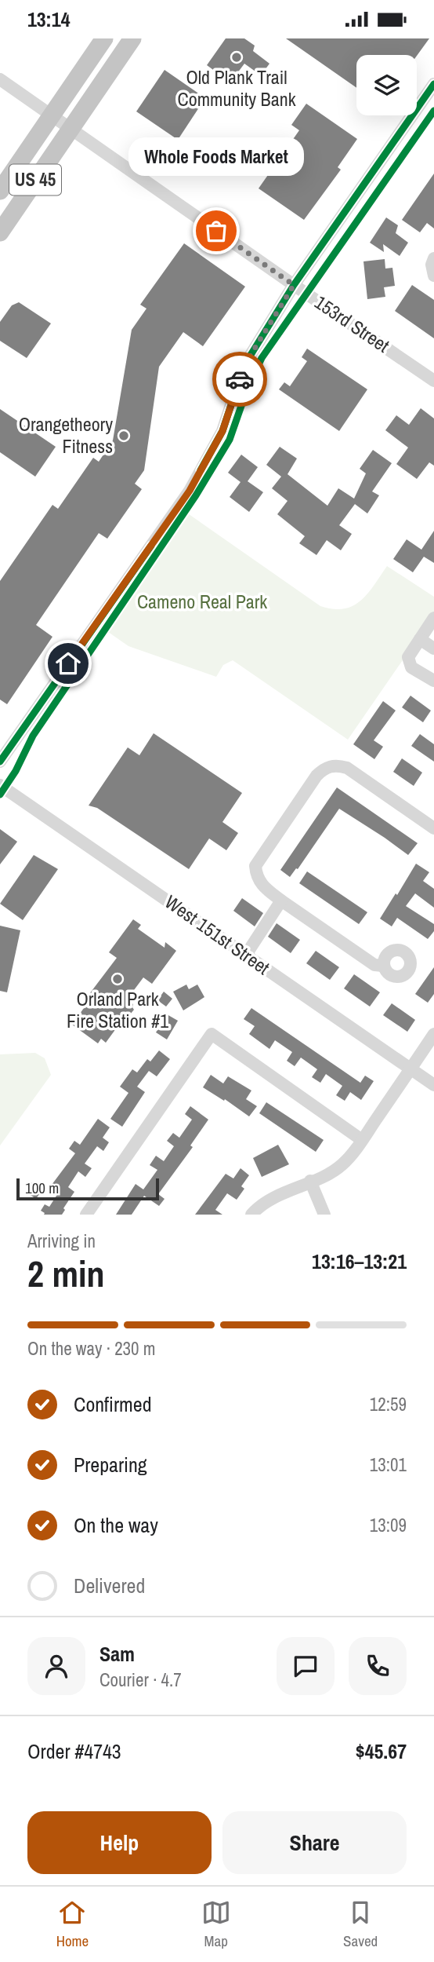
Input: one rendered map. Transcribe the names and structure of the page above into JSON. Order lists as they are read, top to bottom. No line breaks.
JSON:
{"streets":{"highway":["US 45"],"street":["153rd Street","West 151st Street"]},"crossings":[["US 45","153rd Street"]],"parks":["Cameno Real Park"],"places":["Old Plank Trail Community Bank","Whole Foods Market","Orangetheory Fitness","Orland Park Fire Station #1"],"scale_bar":"100 m","page":{"status":"13:14","bubble":"Whole Foods Market","scale":"100 m","heading":["2 min","Arriving in","13:16–13:21"],"panel":["Sam","Courier · 4.7","Order #4743","$45.67"],"bar":"On the way · 230 m","list":[["Confirmed","12:59"],["Preparing","13:01"],["On the way","13:09"],"Delivered"],"buttons":["Help","Share"],"tabs":["Home","Map","Saved"]}}
